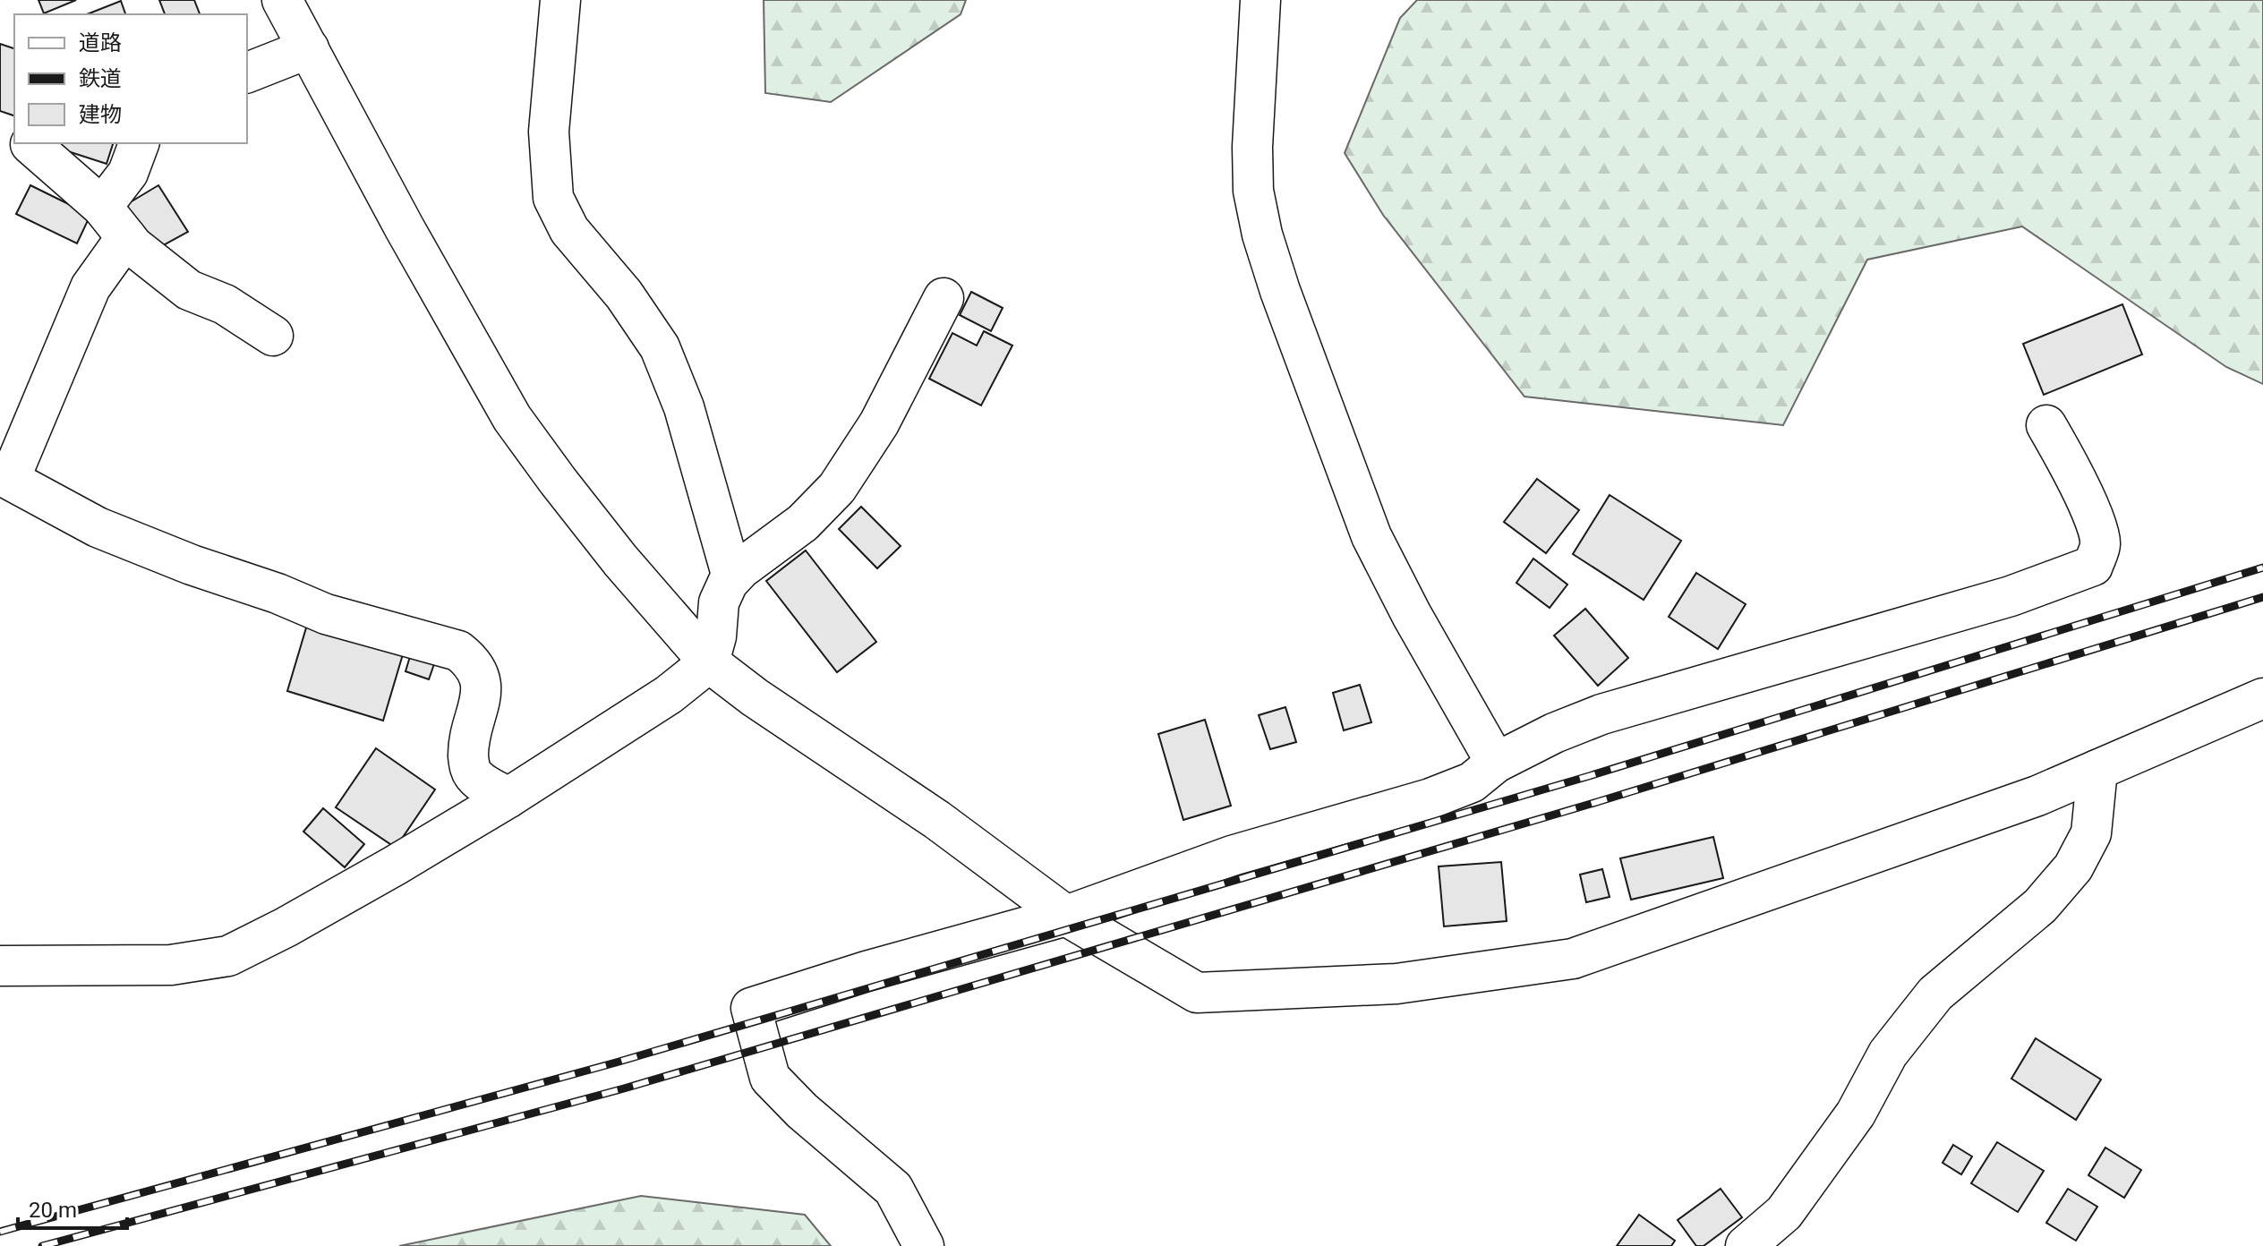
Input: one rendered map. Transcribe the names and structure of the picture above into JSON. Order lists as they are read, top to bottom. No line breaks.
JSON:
{"legend":["道路","鉄道","建物"],"scale_bar":"20 m"}
